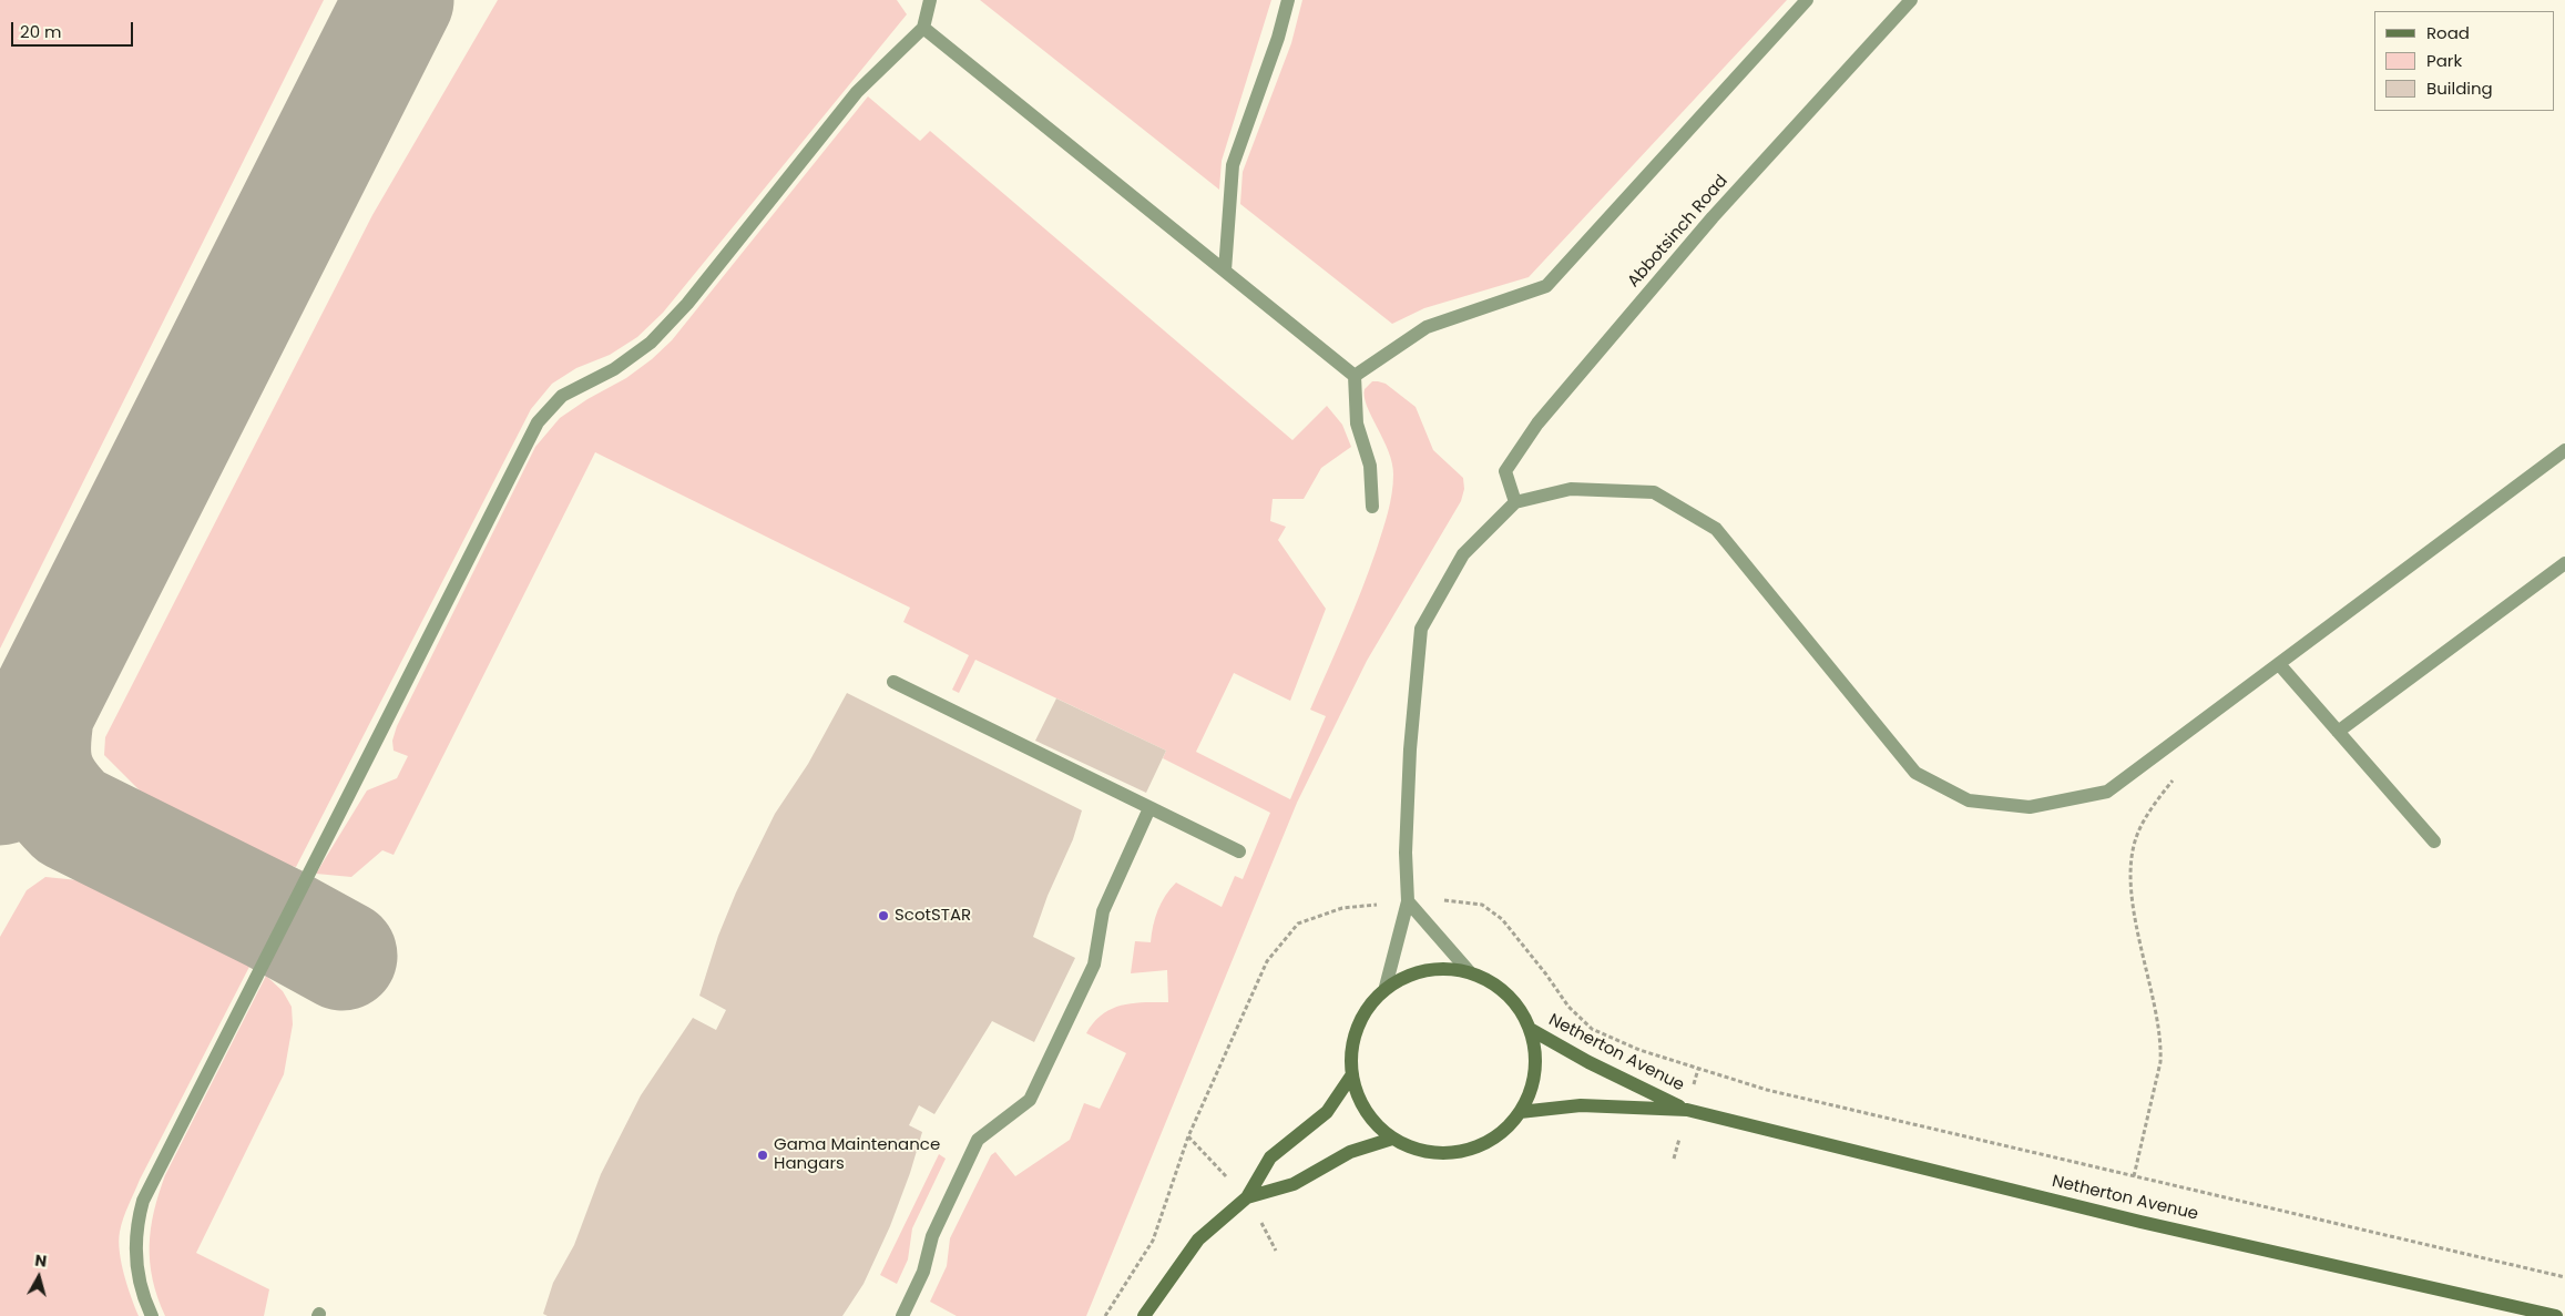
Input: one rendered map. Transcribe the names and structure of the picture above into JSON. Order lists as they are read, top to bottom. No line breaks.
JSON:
{"streets":{"street":["Netherton Avenue"],"lane":["Abbotsinch Road"]},"places":["ScotSTAR","Gama Maintenance Hangars"],"legend":["Road","Park","Building"],"scale_bar":"20 m","north":"top"}
